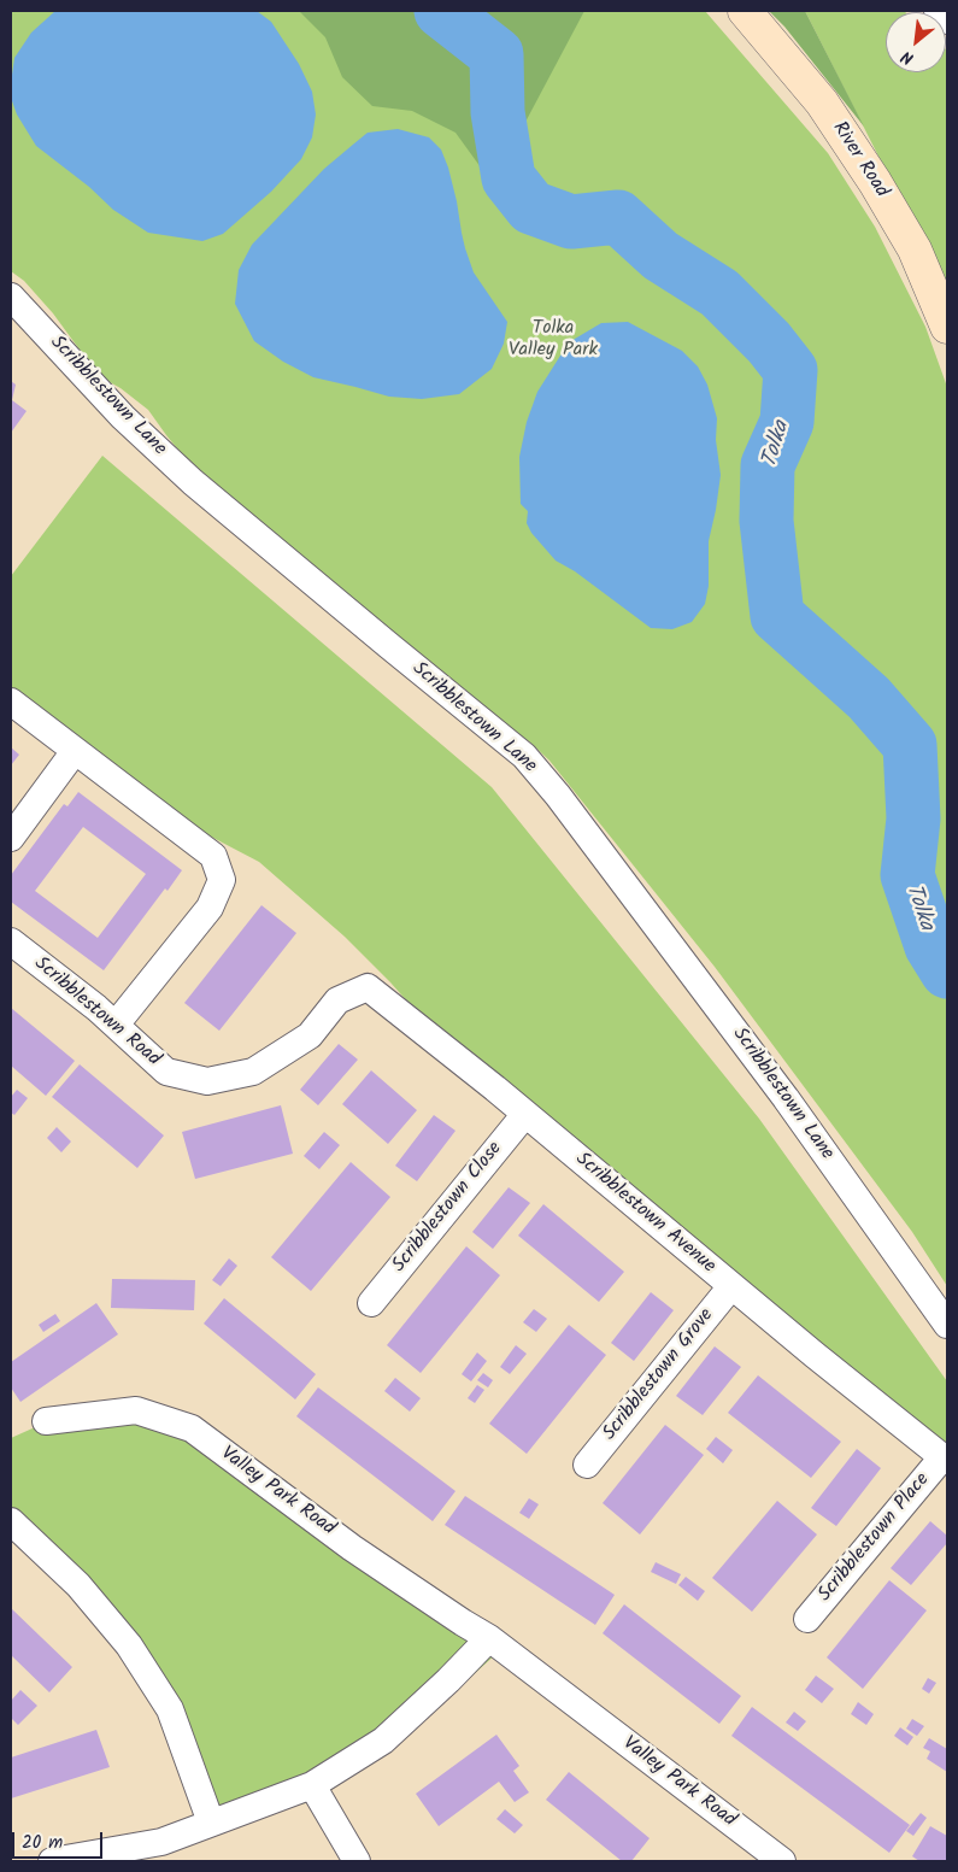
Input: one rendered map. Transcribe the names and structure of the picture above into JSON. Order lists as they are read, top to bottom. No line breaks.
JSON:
{"streets":{"main road":["River Road"],"street":["Scribblestown Lane","Scribblestown Road","Scribblestown Close","Scribblestown Avenue","Scribblestown Grove","Valley Park Road","Scribblestown Place"]},"crossings":[["Scribblestown Road","Scribblestown Avenue"],["Scribblestown Close","Scribblestown Avenue"],["Scribblestown Avenue","Scribblestown Grove"],["Scribblestown Avenue","Scribblestown Place"]],"water":["Tolka"],"parks":["Tolka Valley Park"],"scale_bar":"20 m","north":"bottom left"}
